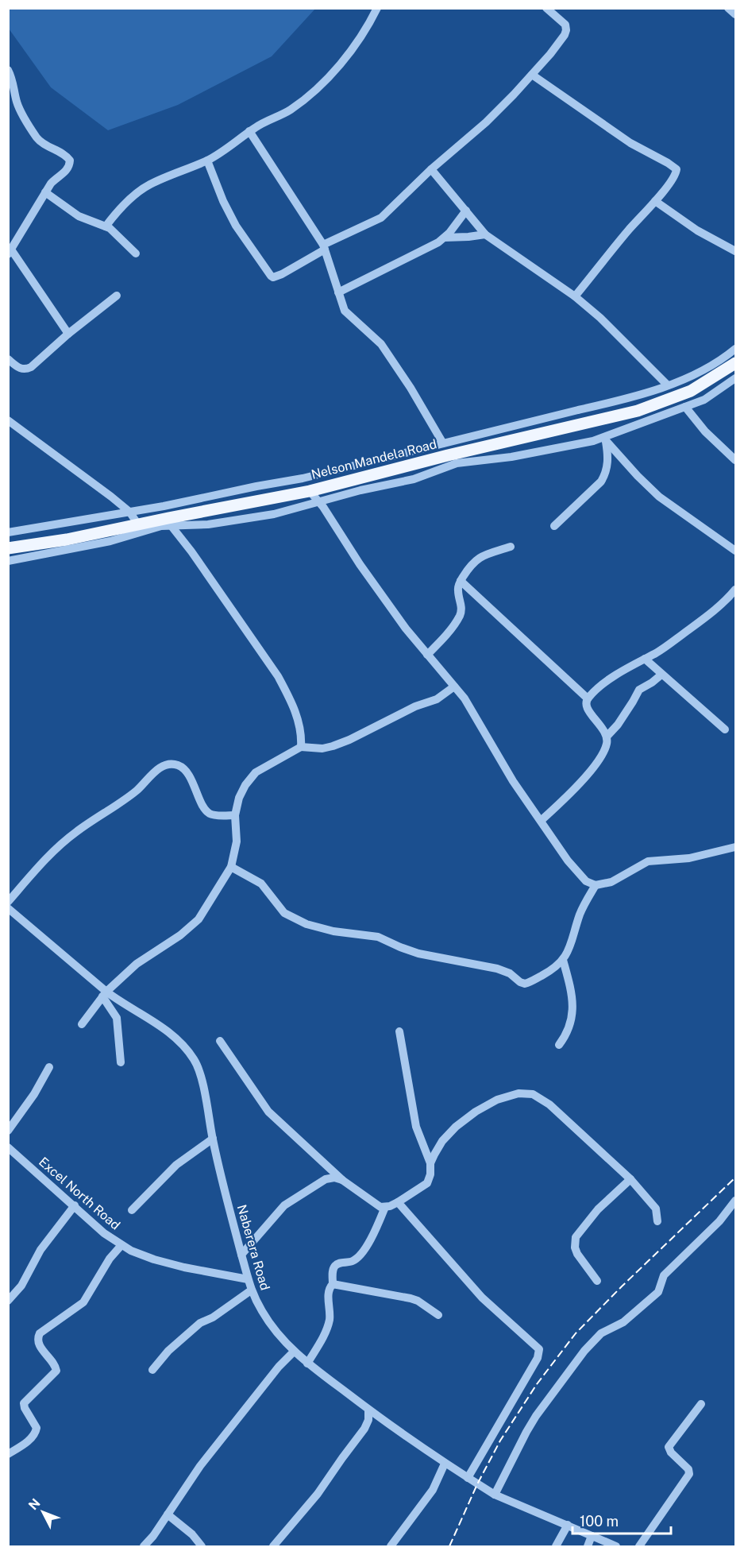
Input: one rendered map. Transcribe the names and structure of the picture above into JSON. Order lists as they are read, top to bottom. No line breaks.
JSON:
{"streets":{"main road":["Nelson Mandela Road"],"street":["Excel North Road","Naberera Road"]},"crossings":[["Excel North Road","Naberera Road"]],"scale_bar":"100 m","north":"top left"}
